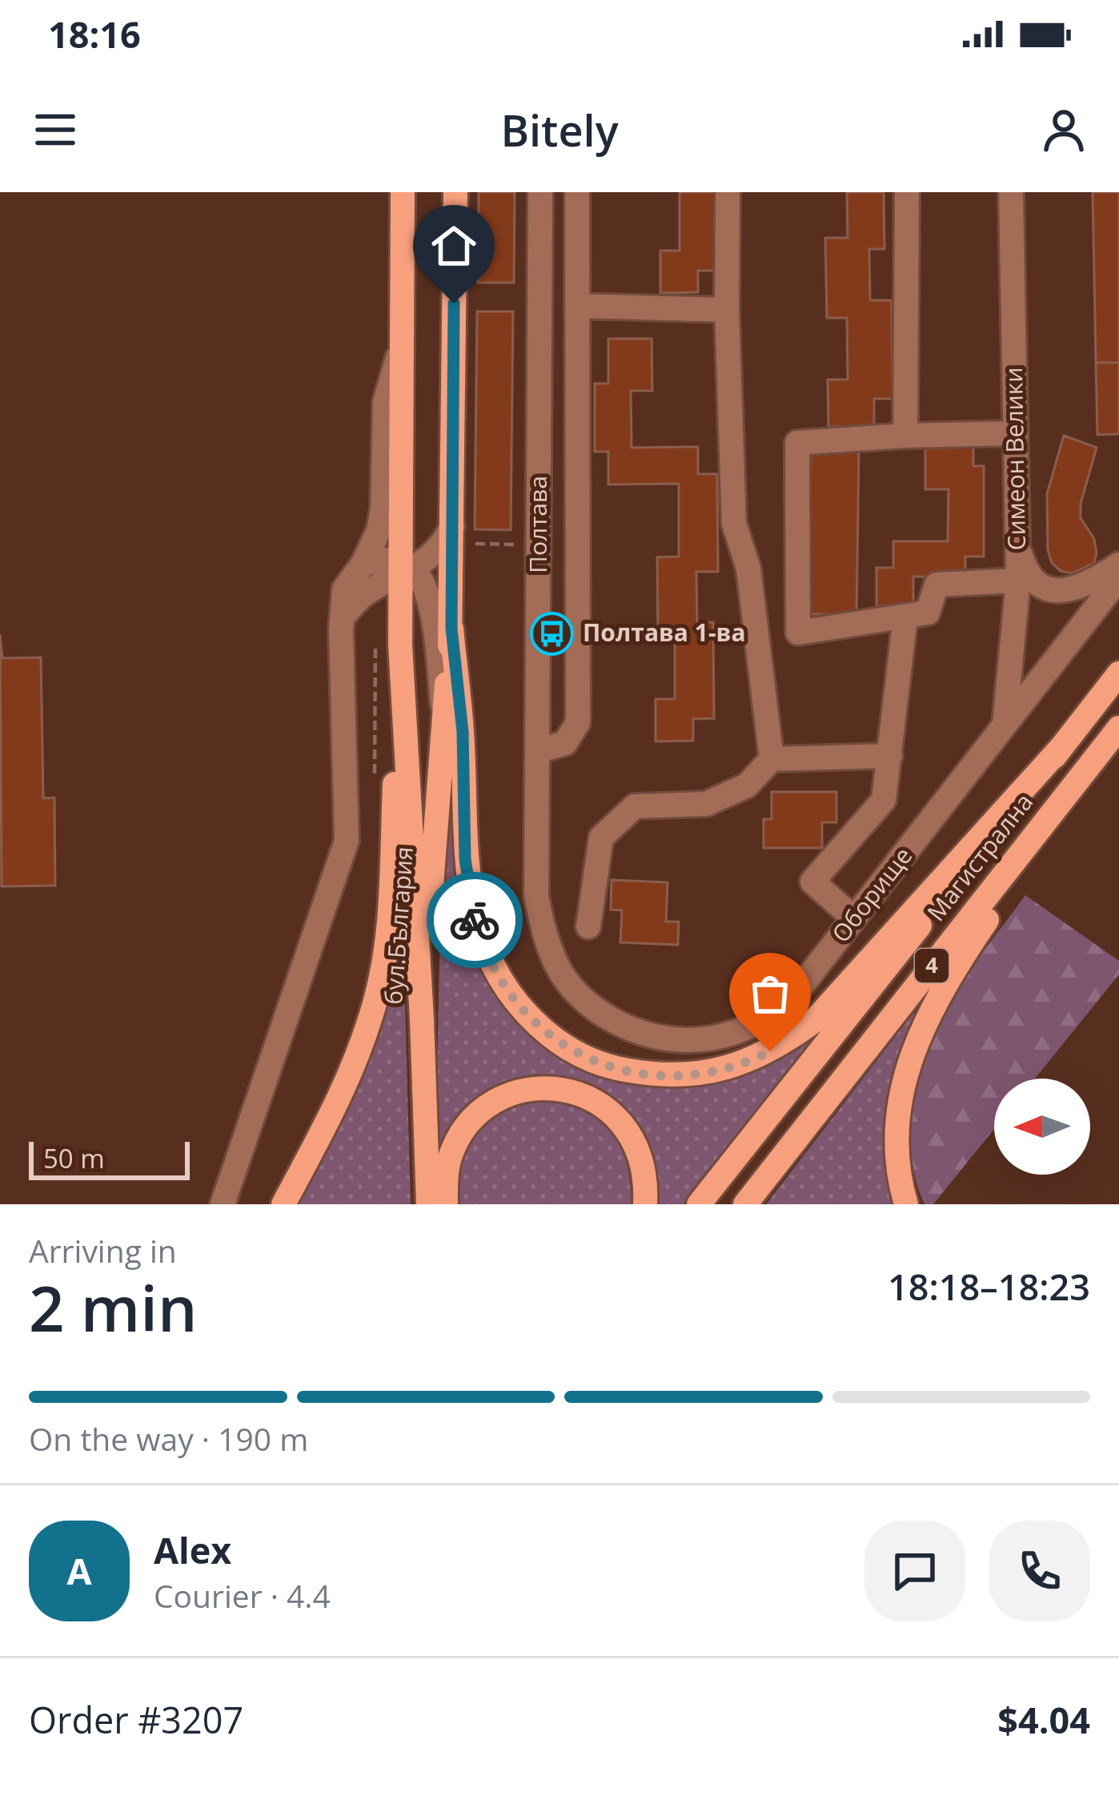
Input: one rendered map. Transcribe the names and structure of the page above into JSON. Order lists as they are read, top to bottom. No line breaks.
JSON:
{"streets":{"main road":["Магистрална","бул.България","4"],"street":["Симеон Велики","Полтава","Оборище"]},"crossings":[["Симеон Велики","Оборище"],["Полтава","Оборище"]],"places":{"bus stop":["Полтава 1-ва"]},"scale_bar":"50 m","north":"left","page":{"status":"18:16","header":"Bitely","scale":"50 m","heading":["2 min","Arriving in","18:18–18:23"],"panel":["Alex","Courier · 4.4","Order #3207","$4.04"],"bar":"On the way · 190 m","round":"A"}}
